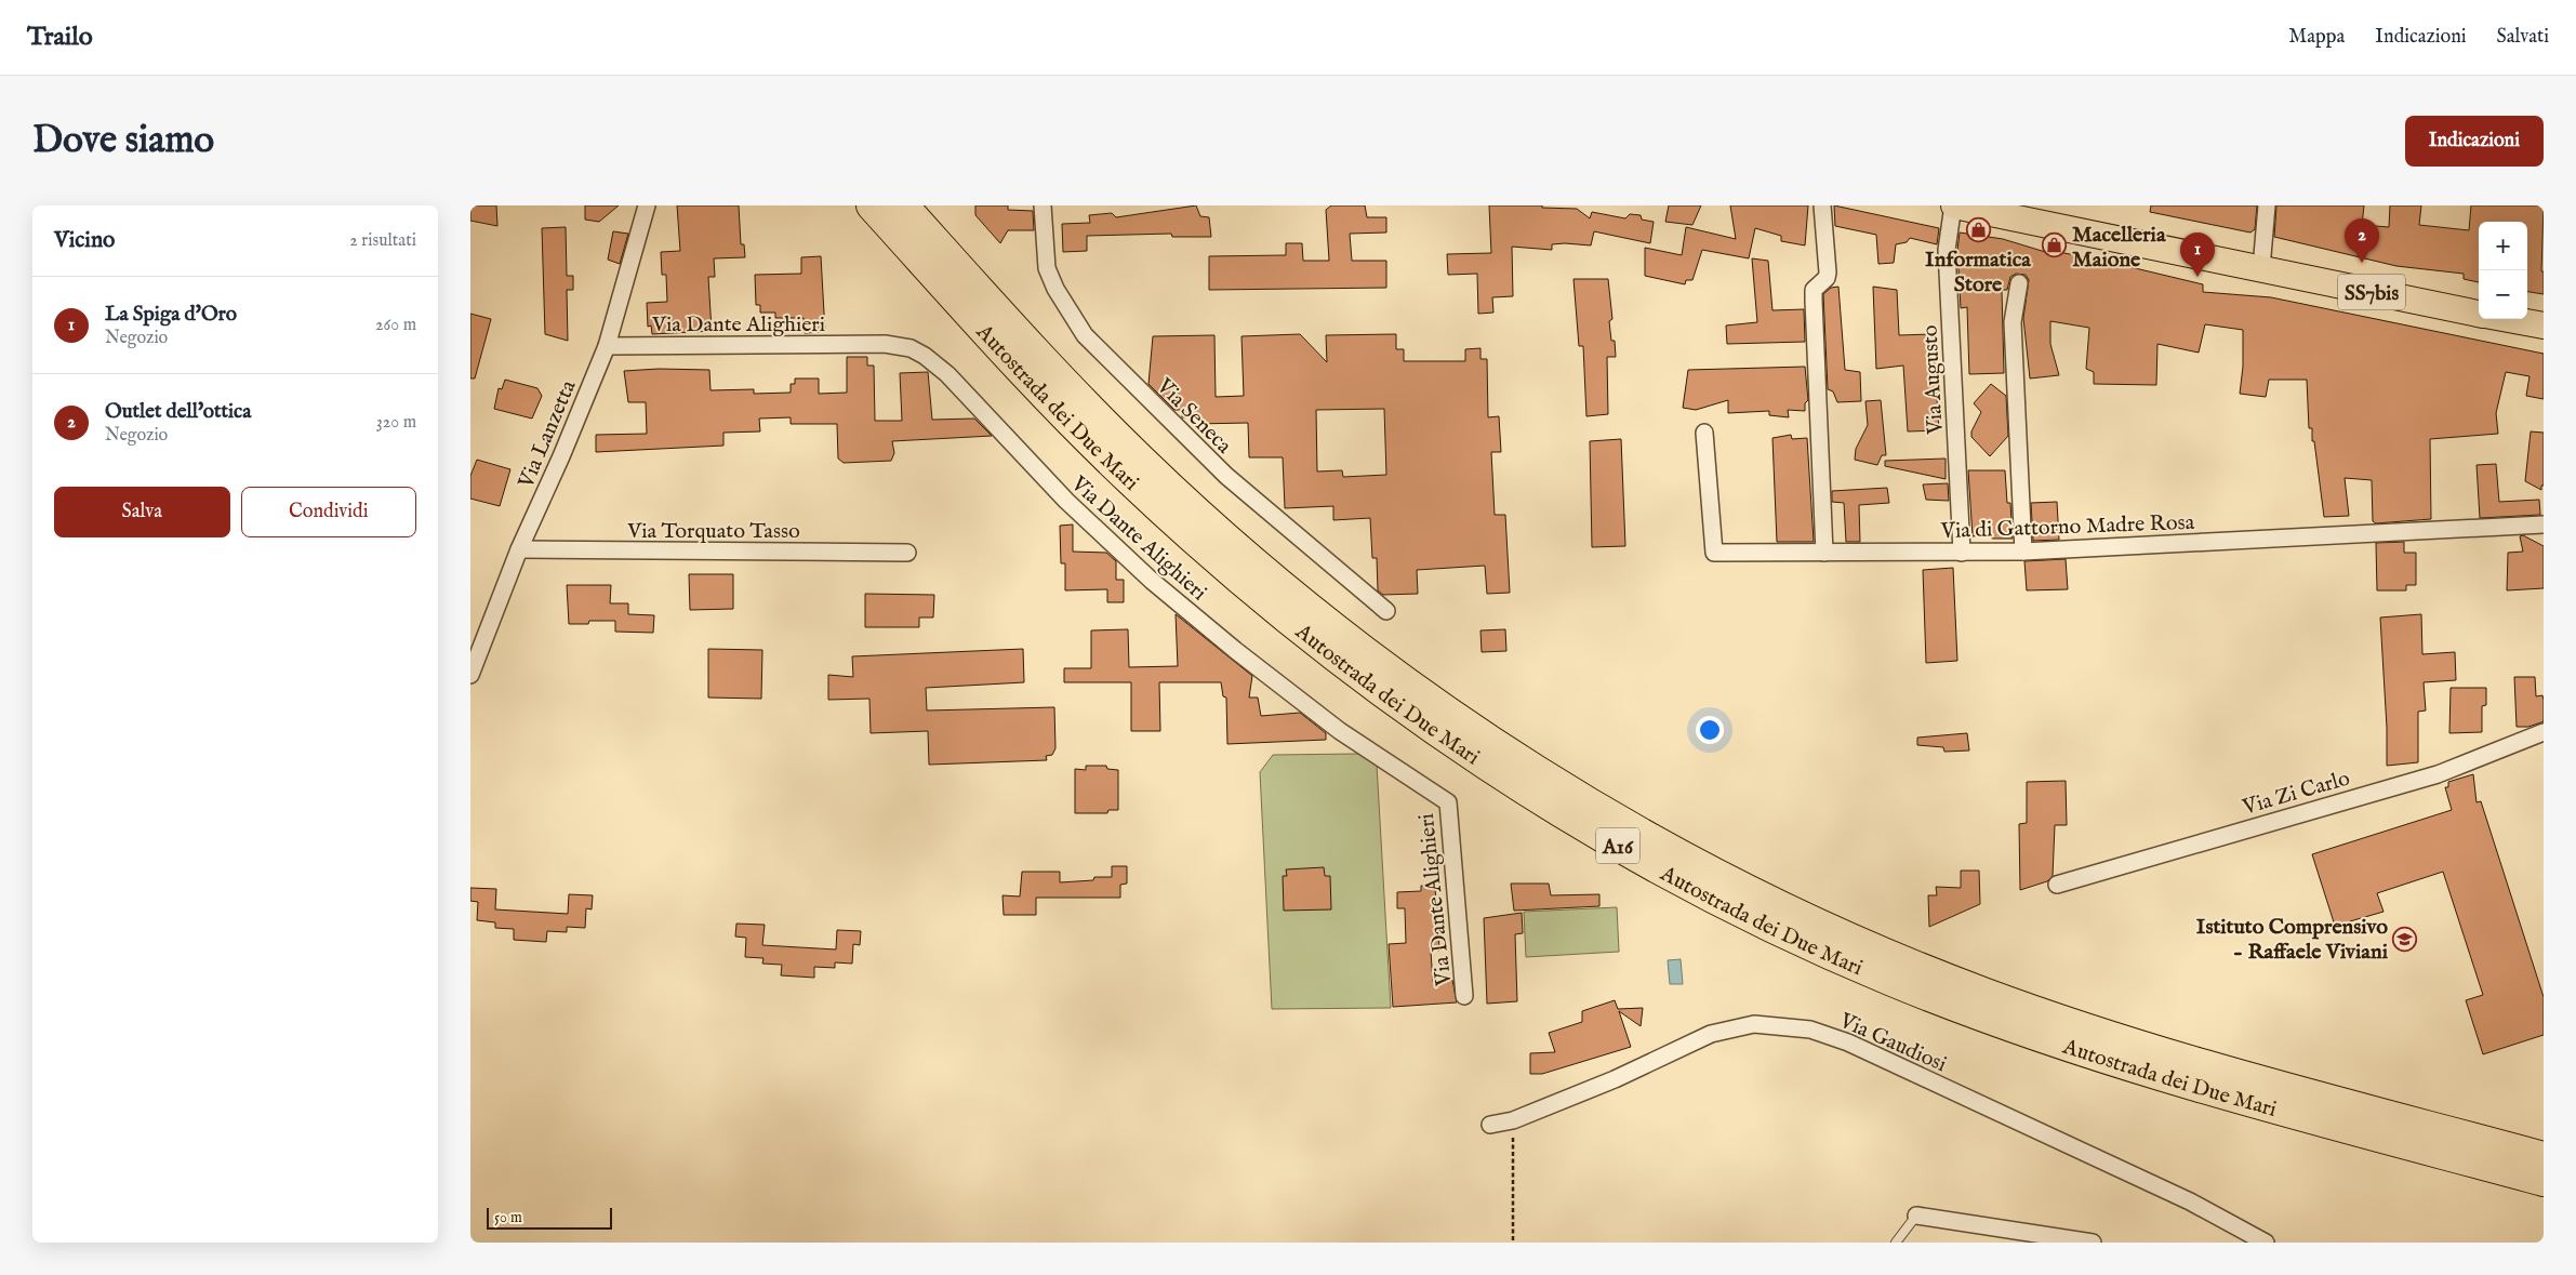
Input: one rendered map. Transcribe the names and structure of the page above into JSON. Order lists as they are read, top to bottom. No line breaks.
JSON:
{"streets":{"highway":["Autostrada dei Due Mari","A16"],"main road":["SS7bis"],"street":["Via Dante Alighieri","Via Augusto","Via Seneca","Via Lanzetta","Via di Gattorno Madre Rosa","Via Torquato Tasso","Via Zi Carlo","Via Gaudiosi"]},"crossings":[["SS7bis","Via Augusto"],["Via Dante Alighieri","Via Lanzetta"],["Via Augusto","Via di Gattorno Madre Rosa"],["Via Lanzetta","Via Torquato Tasso"]],"places":{"shop":["Informatica Store","Macelleria Maione"],"school or university":["Istituto Comprensivo - Raffaele Viviani"]},"scale_bar":"50 m","page":{"header":"Trailo","nav":["Mappa","Indicazioni","Salvati"],"buttons":["Indicazioni",["Salva","Condividi"]],"title":"Dove siamo","heading":["Vicino","2 risultati"],"pins":["2","1"],"map_buttons":["+","−"],"list":[{"mark":"1","name":"La Spiga d'Oro","note":"Negozio","value":"260 m"},{"mark":"2","name":"Outlet dell'ottica","note":"Negozio","value":"320 m"}],"scale":"50 m"}}
